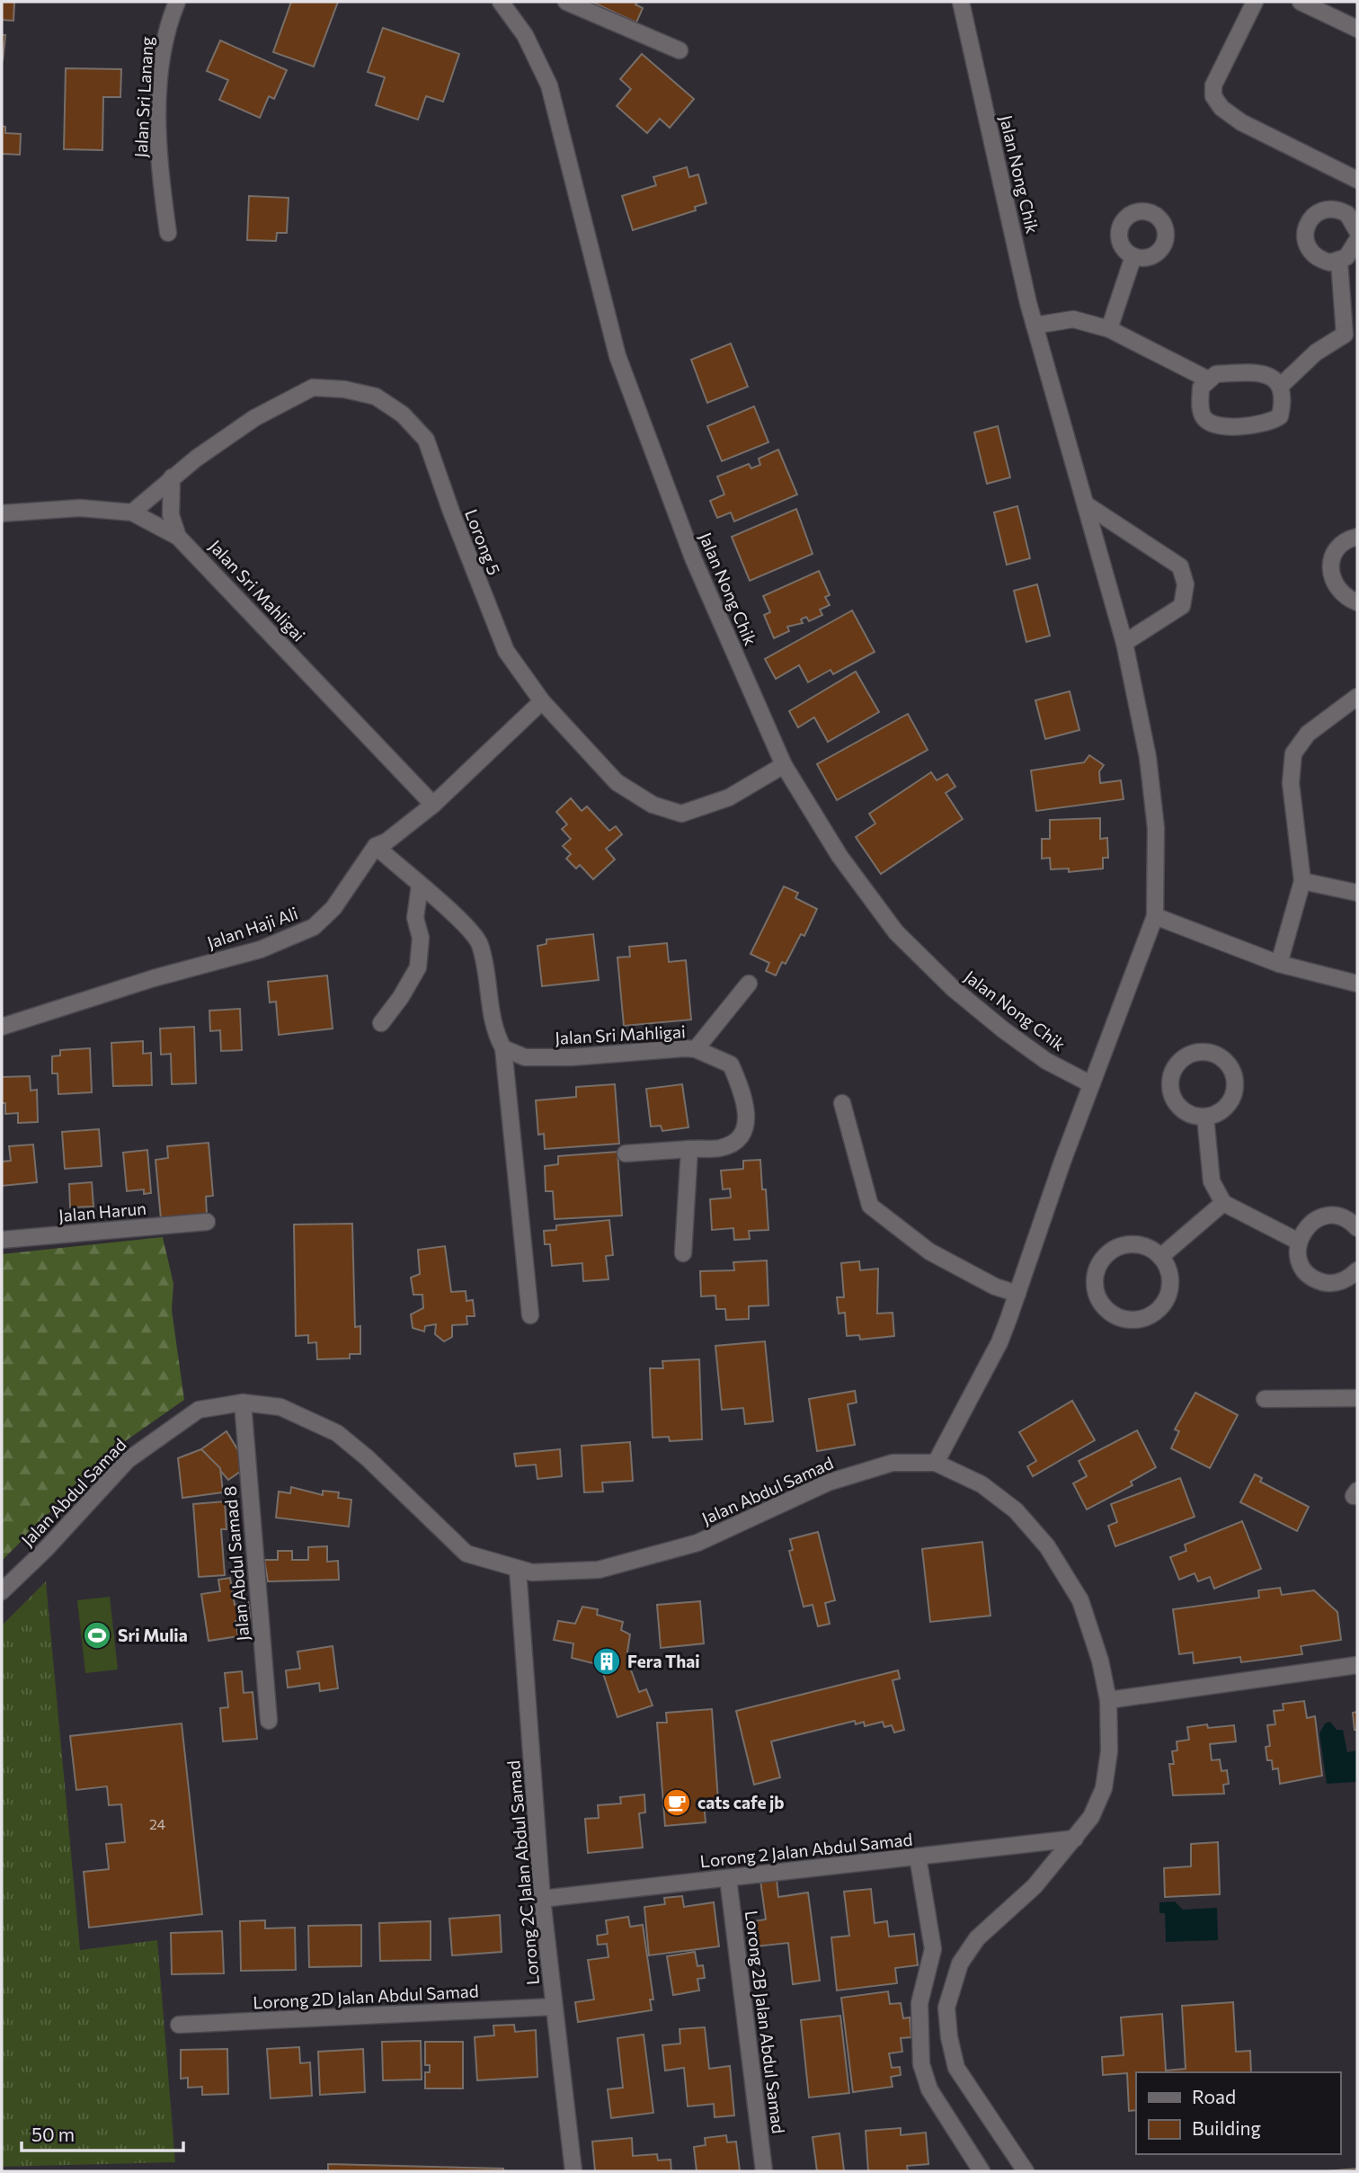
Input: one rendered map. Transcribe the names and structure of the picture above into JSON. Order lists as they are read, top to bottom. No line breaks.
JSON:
{"streets":{"street":["Jalan Sri Lanang","Jalan Nong Chik","Lorong 5","Jalan Sri Mahligai","Jalan Haji Ali","Jalan Harun","Jalan Abdul Samad","Jalan Abdul Samad 8","Lorong 2 Jalan Abdul Samad","Lorong 2C Jalan Abdul Samad","Lorong 2D Jalan Abdul Samad","Lorong 2B Jalan Abdul Samad"]},"crossings":[["Jalan Nong Chik","Lorong 5"],["Jalan Nong Chik","Jalan Abdul Samad"],["Lorong 5","Jalan Sri Mahligai"],["Lorong 5","Jalan Haji Ali"],["Jalan Sri Mahligai","Jalan Haji Ali"],["Jalan Abdul Samad","Jalan Abdul Samad 8"],["Jalan Abdul Samad","Lorong 2 Jalan Abdul Samad"],["Jalan Abdul Samad","Lorong 2C Jalan Abdul Samad"],["Lorong 2 Jalan Abdul Samad","Lorong 2C Jalan Abdul Samad"],["Lorong 2 Jalan Abdul Samad","Lorong 2B Jalan Abdul Samad"],["Lorong 2C Jalan Abdul Samad","Lorong 2D Jalan Abdul Samad"]],"places":{"sports":["Sri Mulia"],"building":["Fera Thai"],"cafe":["cats cafe jb"]},"house_numbers":["24"],"legend":["Road","Building"],"scale_bar":"50 m"}
